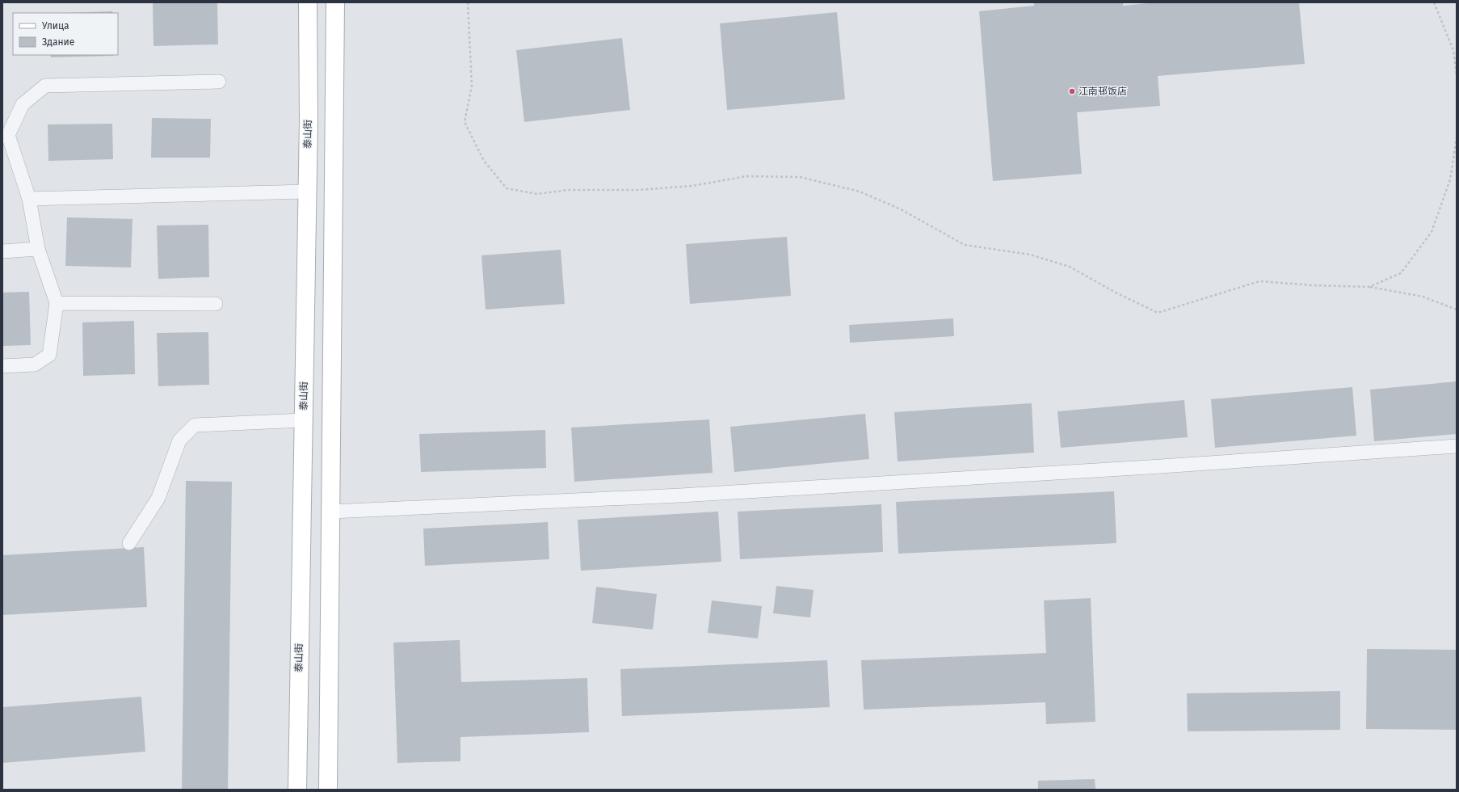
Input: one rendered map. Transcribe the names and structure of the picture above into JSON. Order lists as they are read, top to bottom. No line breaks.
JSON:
{"streets":{"main road":["泰山街"]},"places":["江南邨饭店"],"legend":["Улица","Здание"]}
